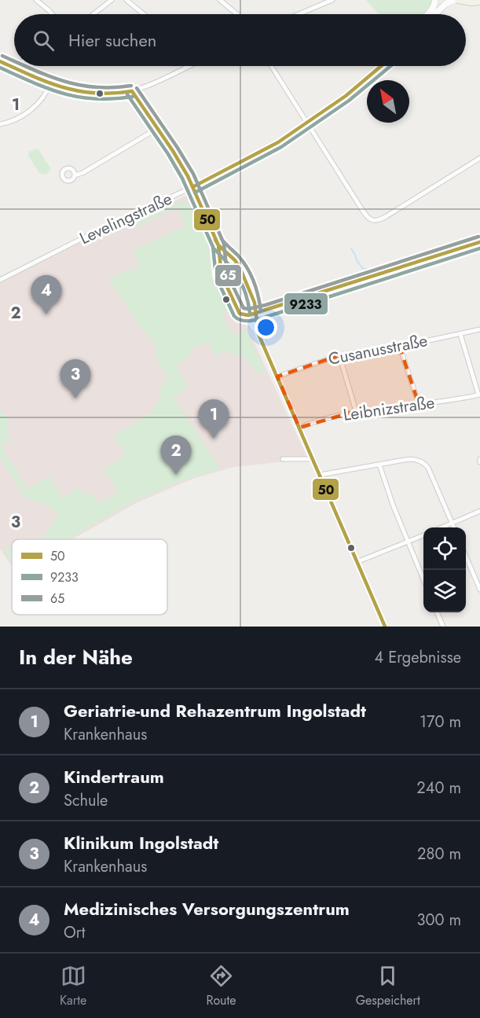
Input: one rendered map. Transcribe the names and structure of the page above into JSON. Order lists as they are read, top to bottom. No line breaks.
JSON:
{"streets":{"street":["Levelingstraße","Cusanusstraße","Leibnizstraße"]},"lines":["transit line 65","transit line 50","transit line 9233"],"legend":["50","9233","65"],"north":"top left","page":{"search":"Hier suchen","pins":["4","3","1","2"],"heading":["In der Nähe","4 Ergebnisse"],"list":[{"mark":"1","name":"Geriatrie-und Rehazentrum Ingolstadt","note":"Krankenhaus","value":"170 m"},{"mark":"2","name":"Kindertraum","note":"Schule","value":"240 m"},{"mark":"3","name":"Klinikum Ingolstadt","note":"Krankenhaus","value":"280 m"},{"mark":"4","name":"Medizinisches Versorgungszentrum","note":"Ort","value":"300 m"}],"nav":["Karte","Route","Gespeichert"]},"grid":{"rows":["1","2","3"]}}
